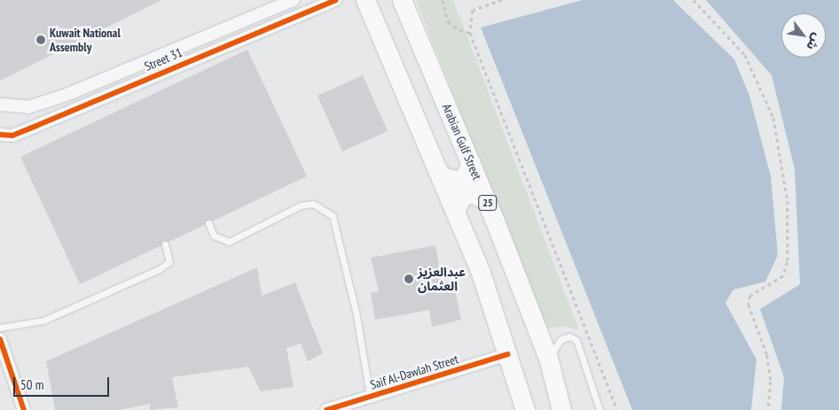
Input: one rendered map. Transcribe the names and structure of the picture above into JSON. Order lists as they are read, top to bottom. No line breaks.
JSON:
{"streets":{"main road":["Arabian Gulf Street","25"],"street":["Street 31","Saif Al-Dawlah Street"]},"places":["Kuwait National Assembly","عبدالعزيز العثمان"],"scale_bar":"50 m","north":"bottom right"}
